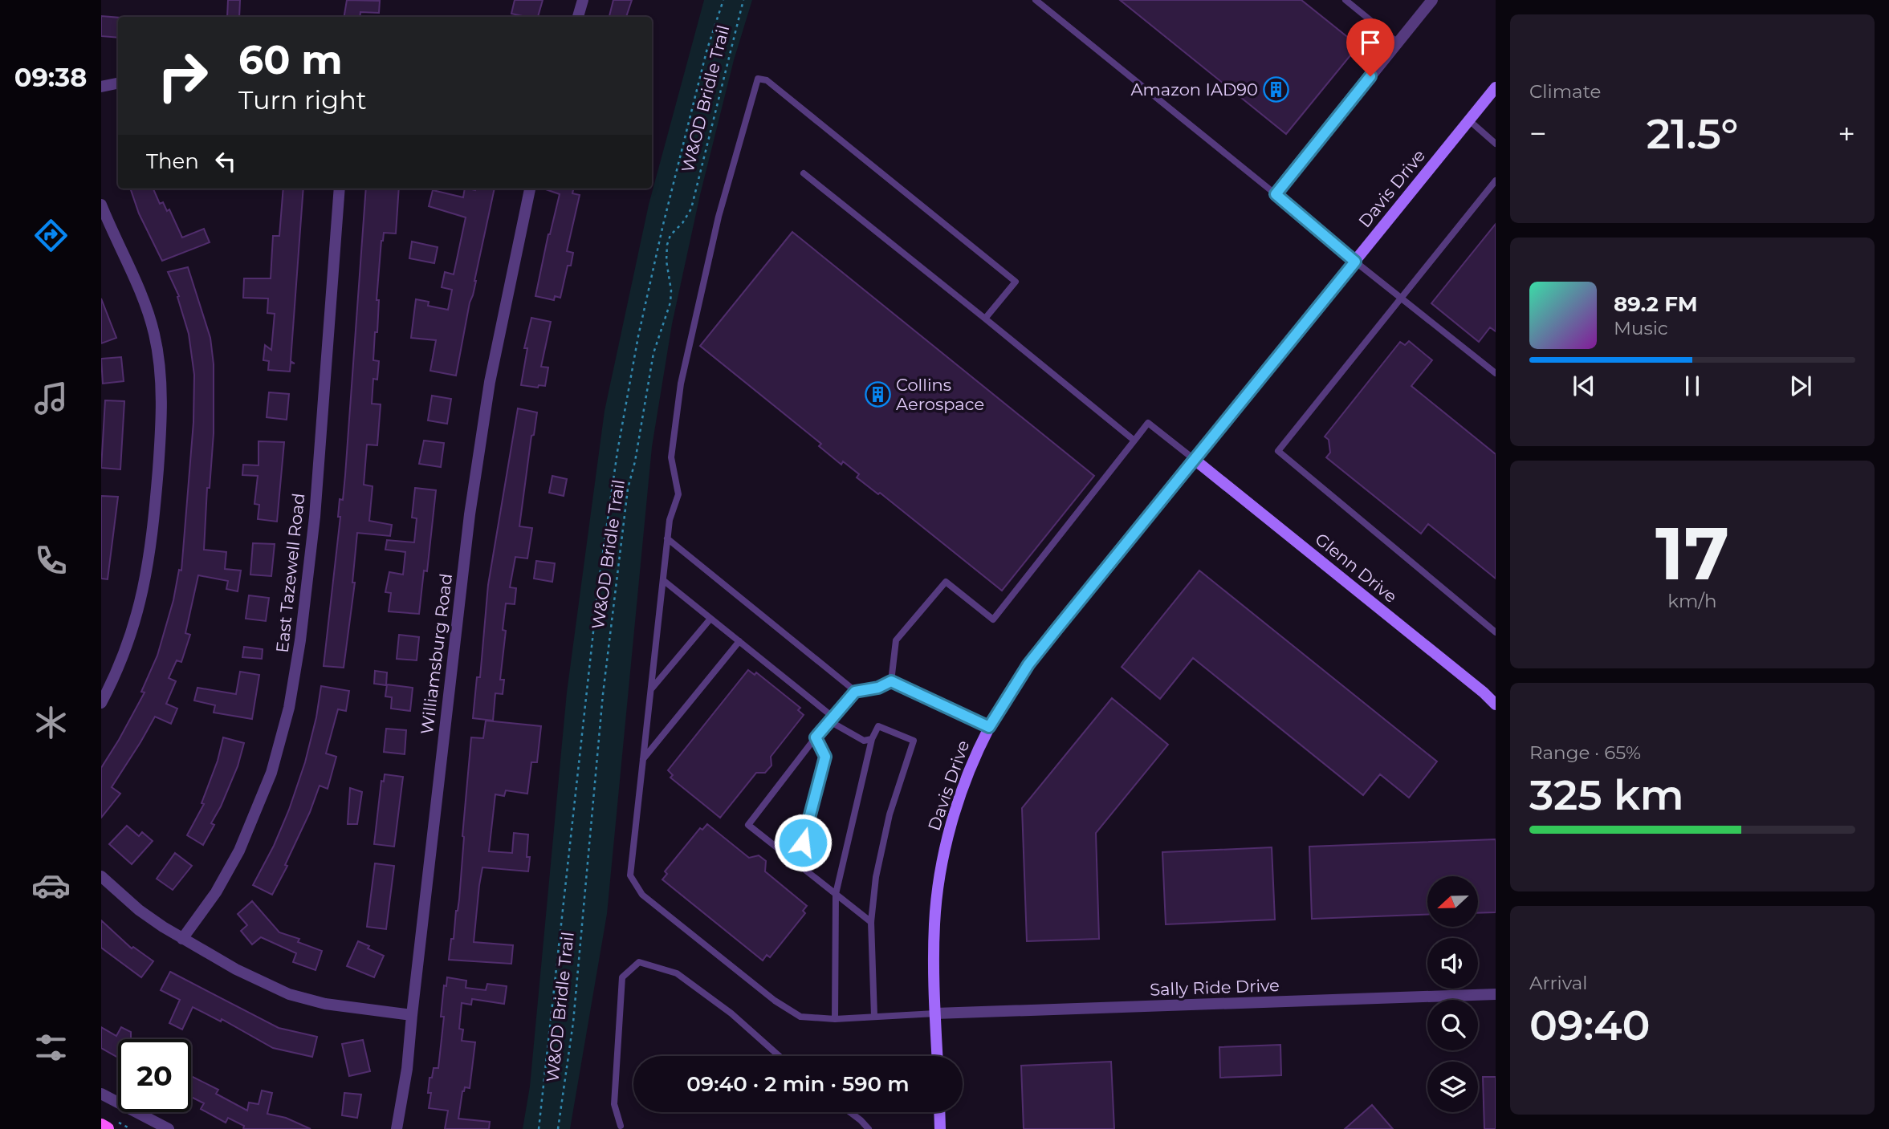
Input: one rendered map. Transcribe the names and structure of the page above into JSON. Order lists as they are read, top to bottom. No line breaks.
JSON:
{"streets":{"street":["Davis Drive","Glenn Drive","East Tazewell Road","Williamsburg Road","Sally Ride Drive"],"path":["W&OD Bridle Trail"]},"crossings":[["Davis Drive","Glenn Drive"],["Davis Drive","Sally Ride Drive"]],"places":{"building":["Amazon IAD90","Collins Aerospace"]},"north":"left","page":{"tabs":"09:38","tile":["Climate",["17","km/h"],["Range · 65%","325 km"],["Arrival","09:40"]],"turn":["60 m","Turn right"],"heat":["−","21.5°","+"],"then":"Then","song":["89.2 FM","Music"],"limit":"20","trip":"09:40 · 2 min · 590 m"}}
